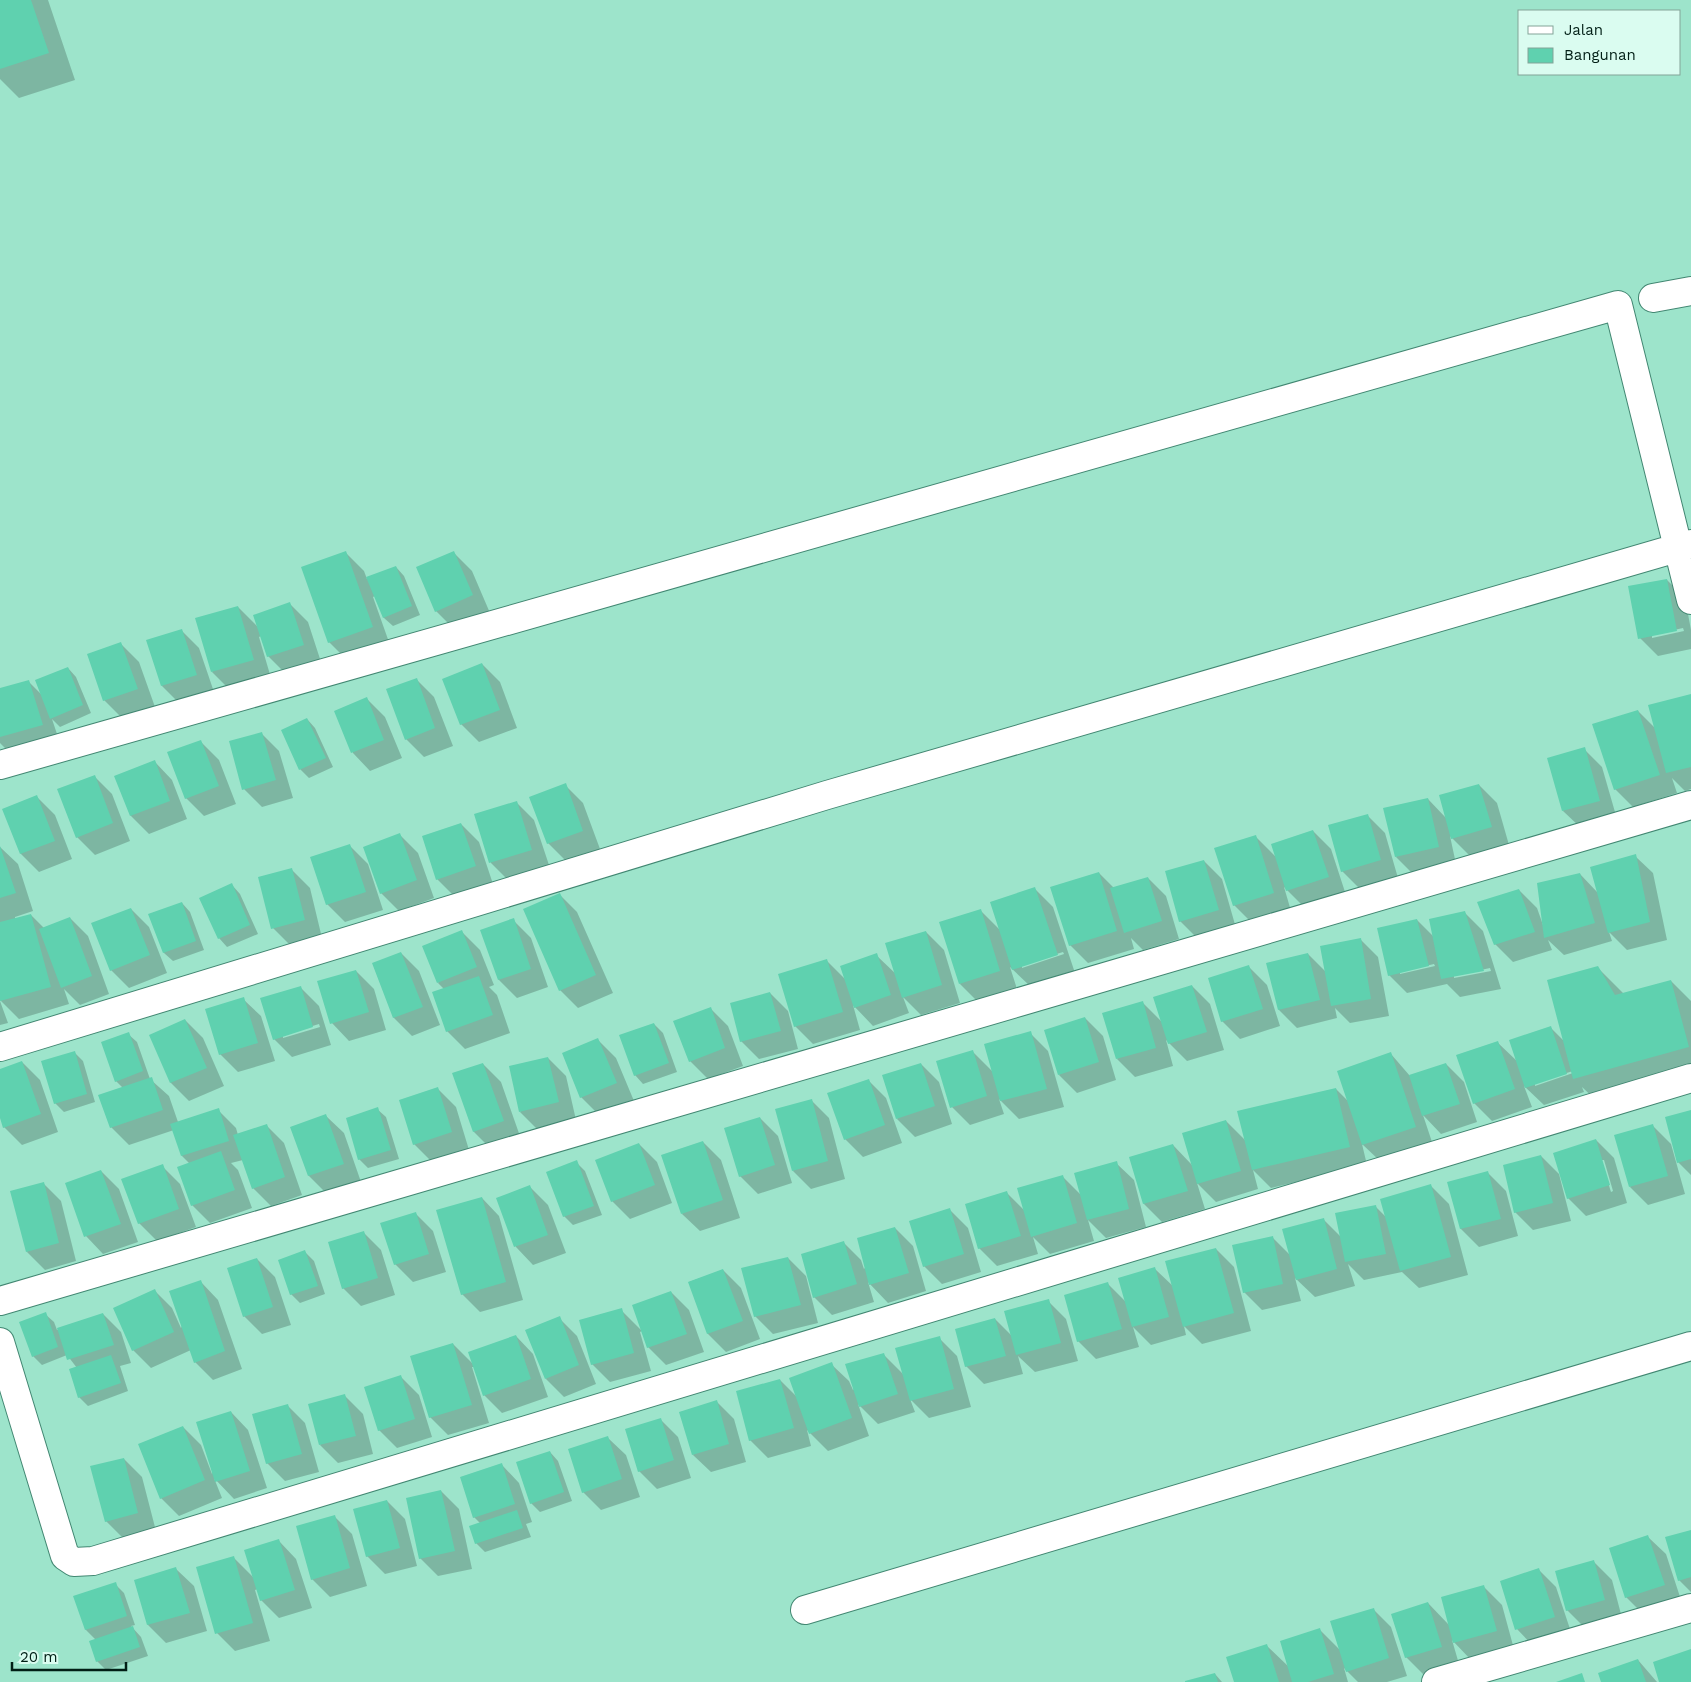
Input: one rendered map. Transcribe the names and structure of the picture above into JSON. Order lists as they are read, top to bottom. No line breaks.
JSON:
{"legend":["Jalan","Bangunan"],"scale_bar":"20 m"}
